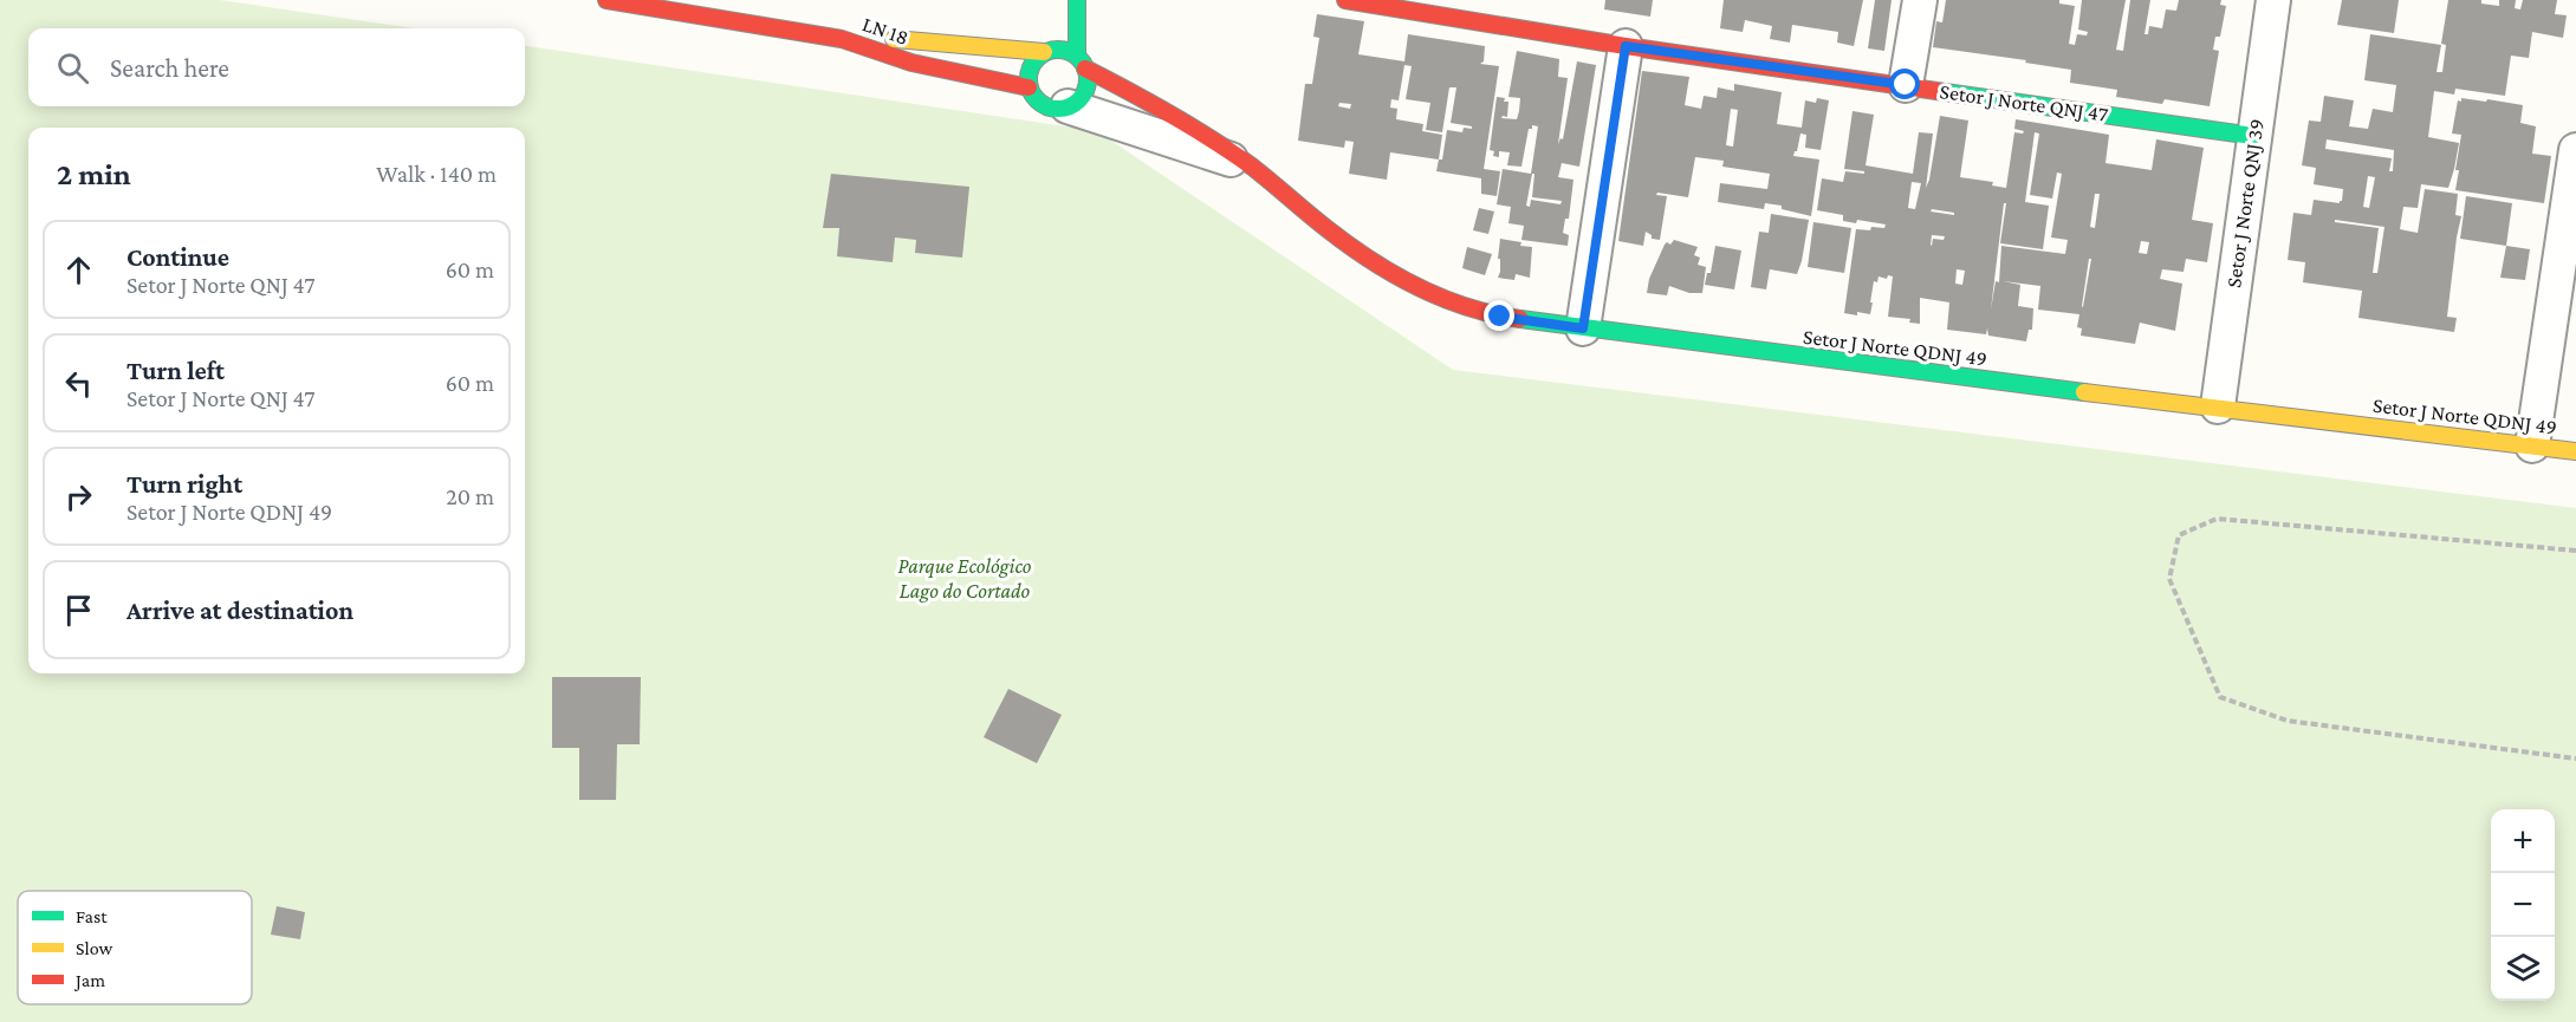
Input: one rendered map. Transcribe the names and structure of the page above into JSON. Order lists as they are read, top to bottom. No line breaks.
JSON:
{"streets":{"street":["LN 18","Setor J Norte QNJ 47","Setor J Norte QNJ 39","Setor J Norte QDNJ 49"]},"crossings":[["LN 18","Setor J Norte QDNJ 49"],["Setor J Norte QNJ 47","Setor J Norte QNJ 39"],["Setor J Norte QNJ 39","Setor J Norte QDNJ 49"]],"parks":["Parque Ecológico Lago do Cortado"],"legend":["Fast","Slow","Jam"],"page":{"search":"Search here","heading":["2 min","Walk · 140 m"],"list":[["Continue","Setor J Norte QNJ 47","60 m"],["Turn left","Setor J Norte QNJ 47","60 m"],["Turn right","Setor J Norte QDNJ 49","20 m"],"Arrive at destination"],"map_buttons":["+","−"]}}
